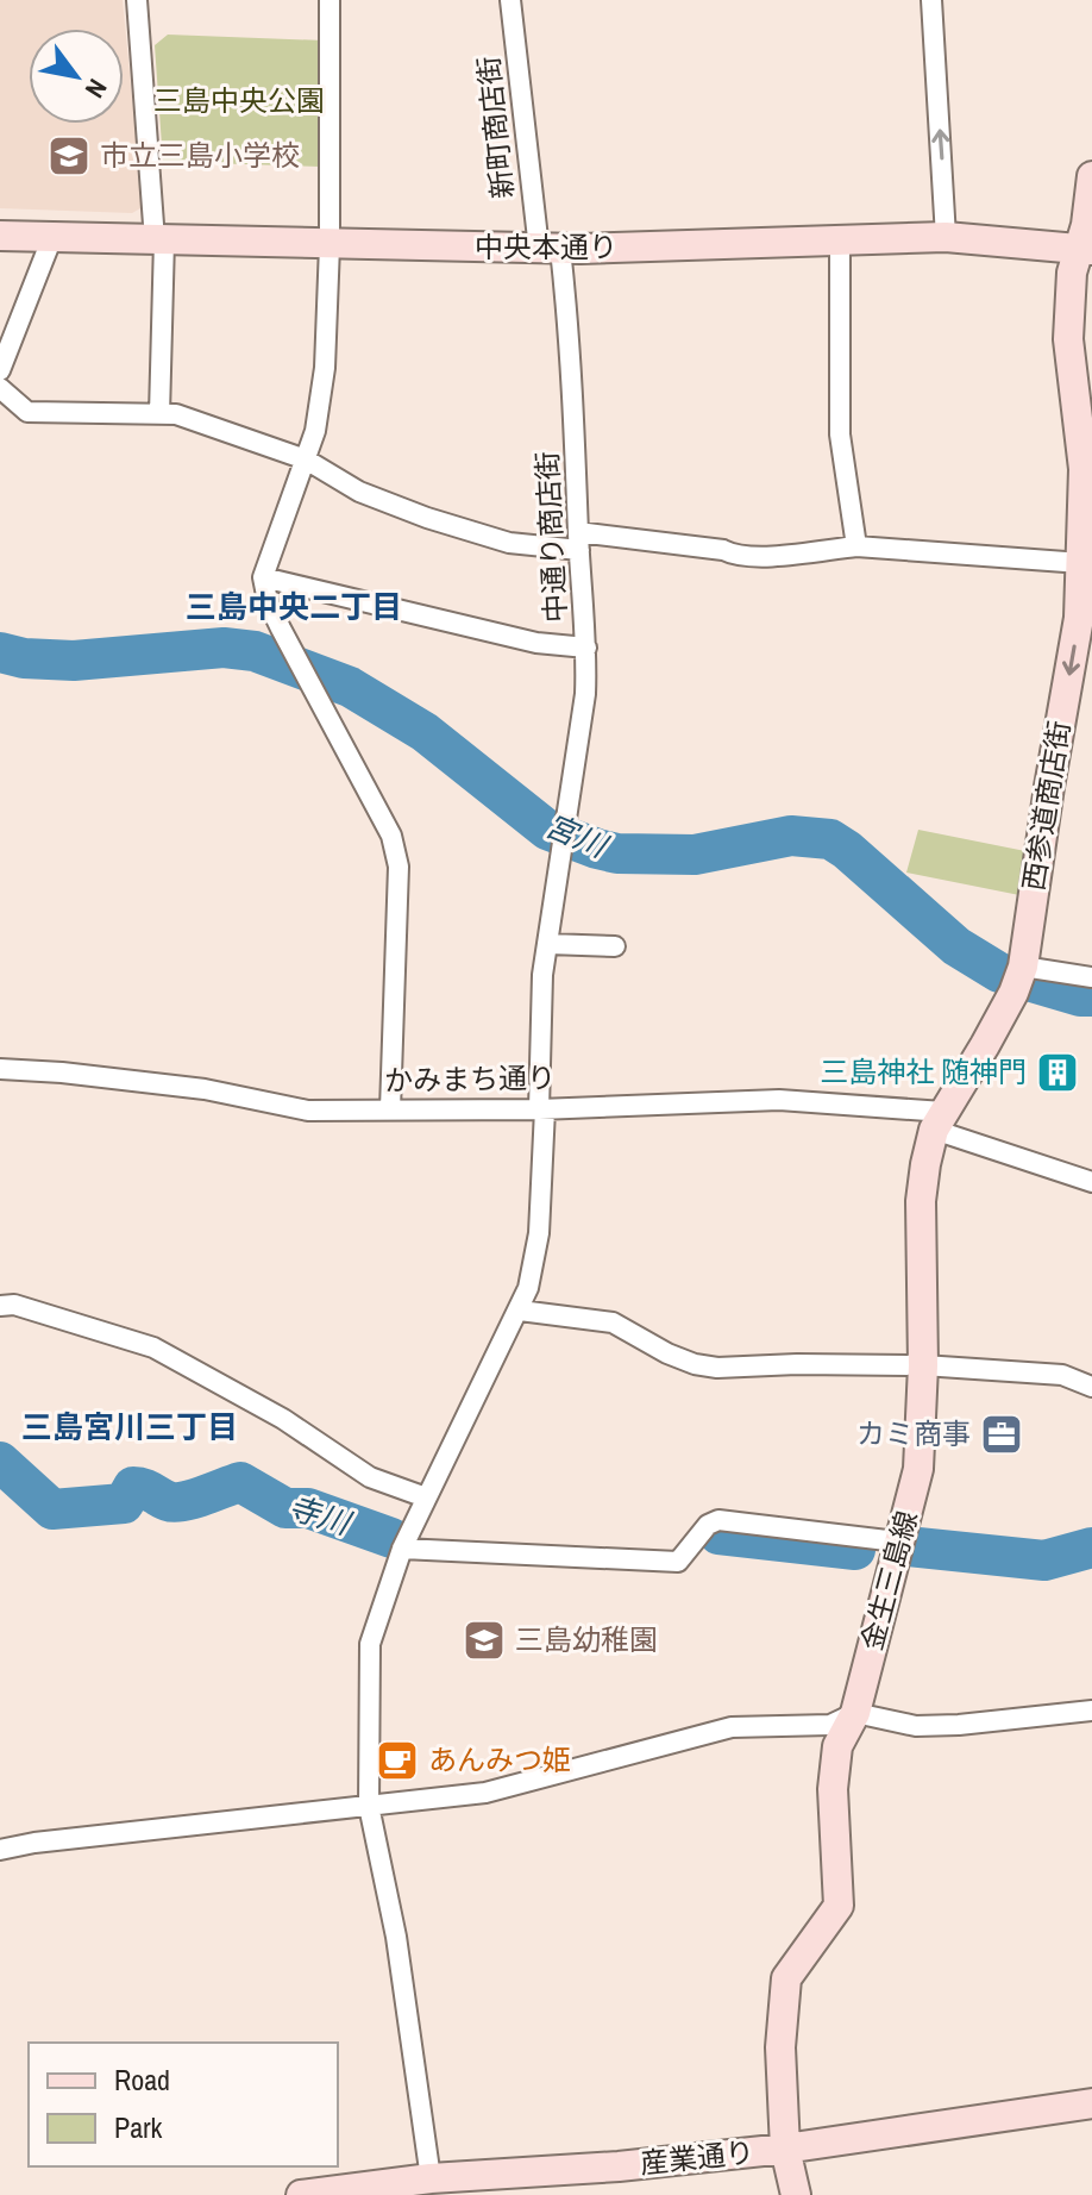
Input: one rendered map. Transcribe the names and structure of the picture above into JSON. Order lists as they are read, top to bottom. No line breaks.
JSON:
{"streets":{"main road":["中央本通り","西参道商店街","金生三島線","産業通り"],"street":["新町商店街","中通り商店街","かみまち通り"]},"crossings":[["新町商店街","中央本通り"],["新町商店街","中通り商店街"],["中央本通り","中通り商店街"],["中央本通り","西参道商店街"],["中通り商店街","かみまち通り"],["中通り商店街","産業通り"],["西参道商店街","金生三島線"],["かみまち通り","金生三島線"],["金生三島線","産業通り"]],"one_way":["西参道商店街"],"districts":["三島中央二丁目","三島宮川三丁目"],"water":["宮川","寺川"],"parks":["三島中央公園"],"places":{"school or university":["市立三島小学校","三島幼稚園"],"building":["三島神社 随神門"],"office":["カミ商事"],"cafe":["あんみつ姫"]},"legend":["Road","Park"],"north":"bottom right"}
